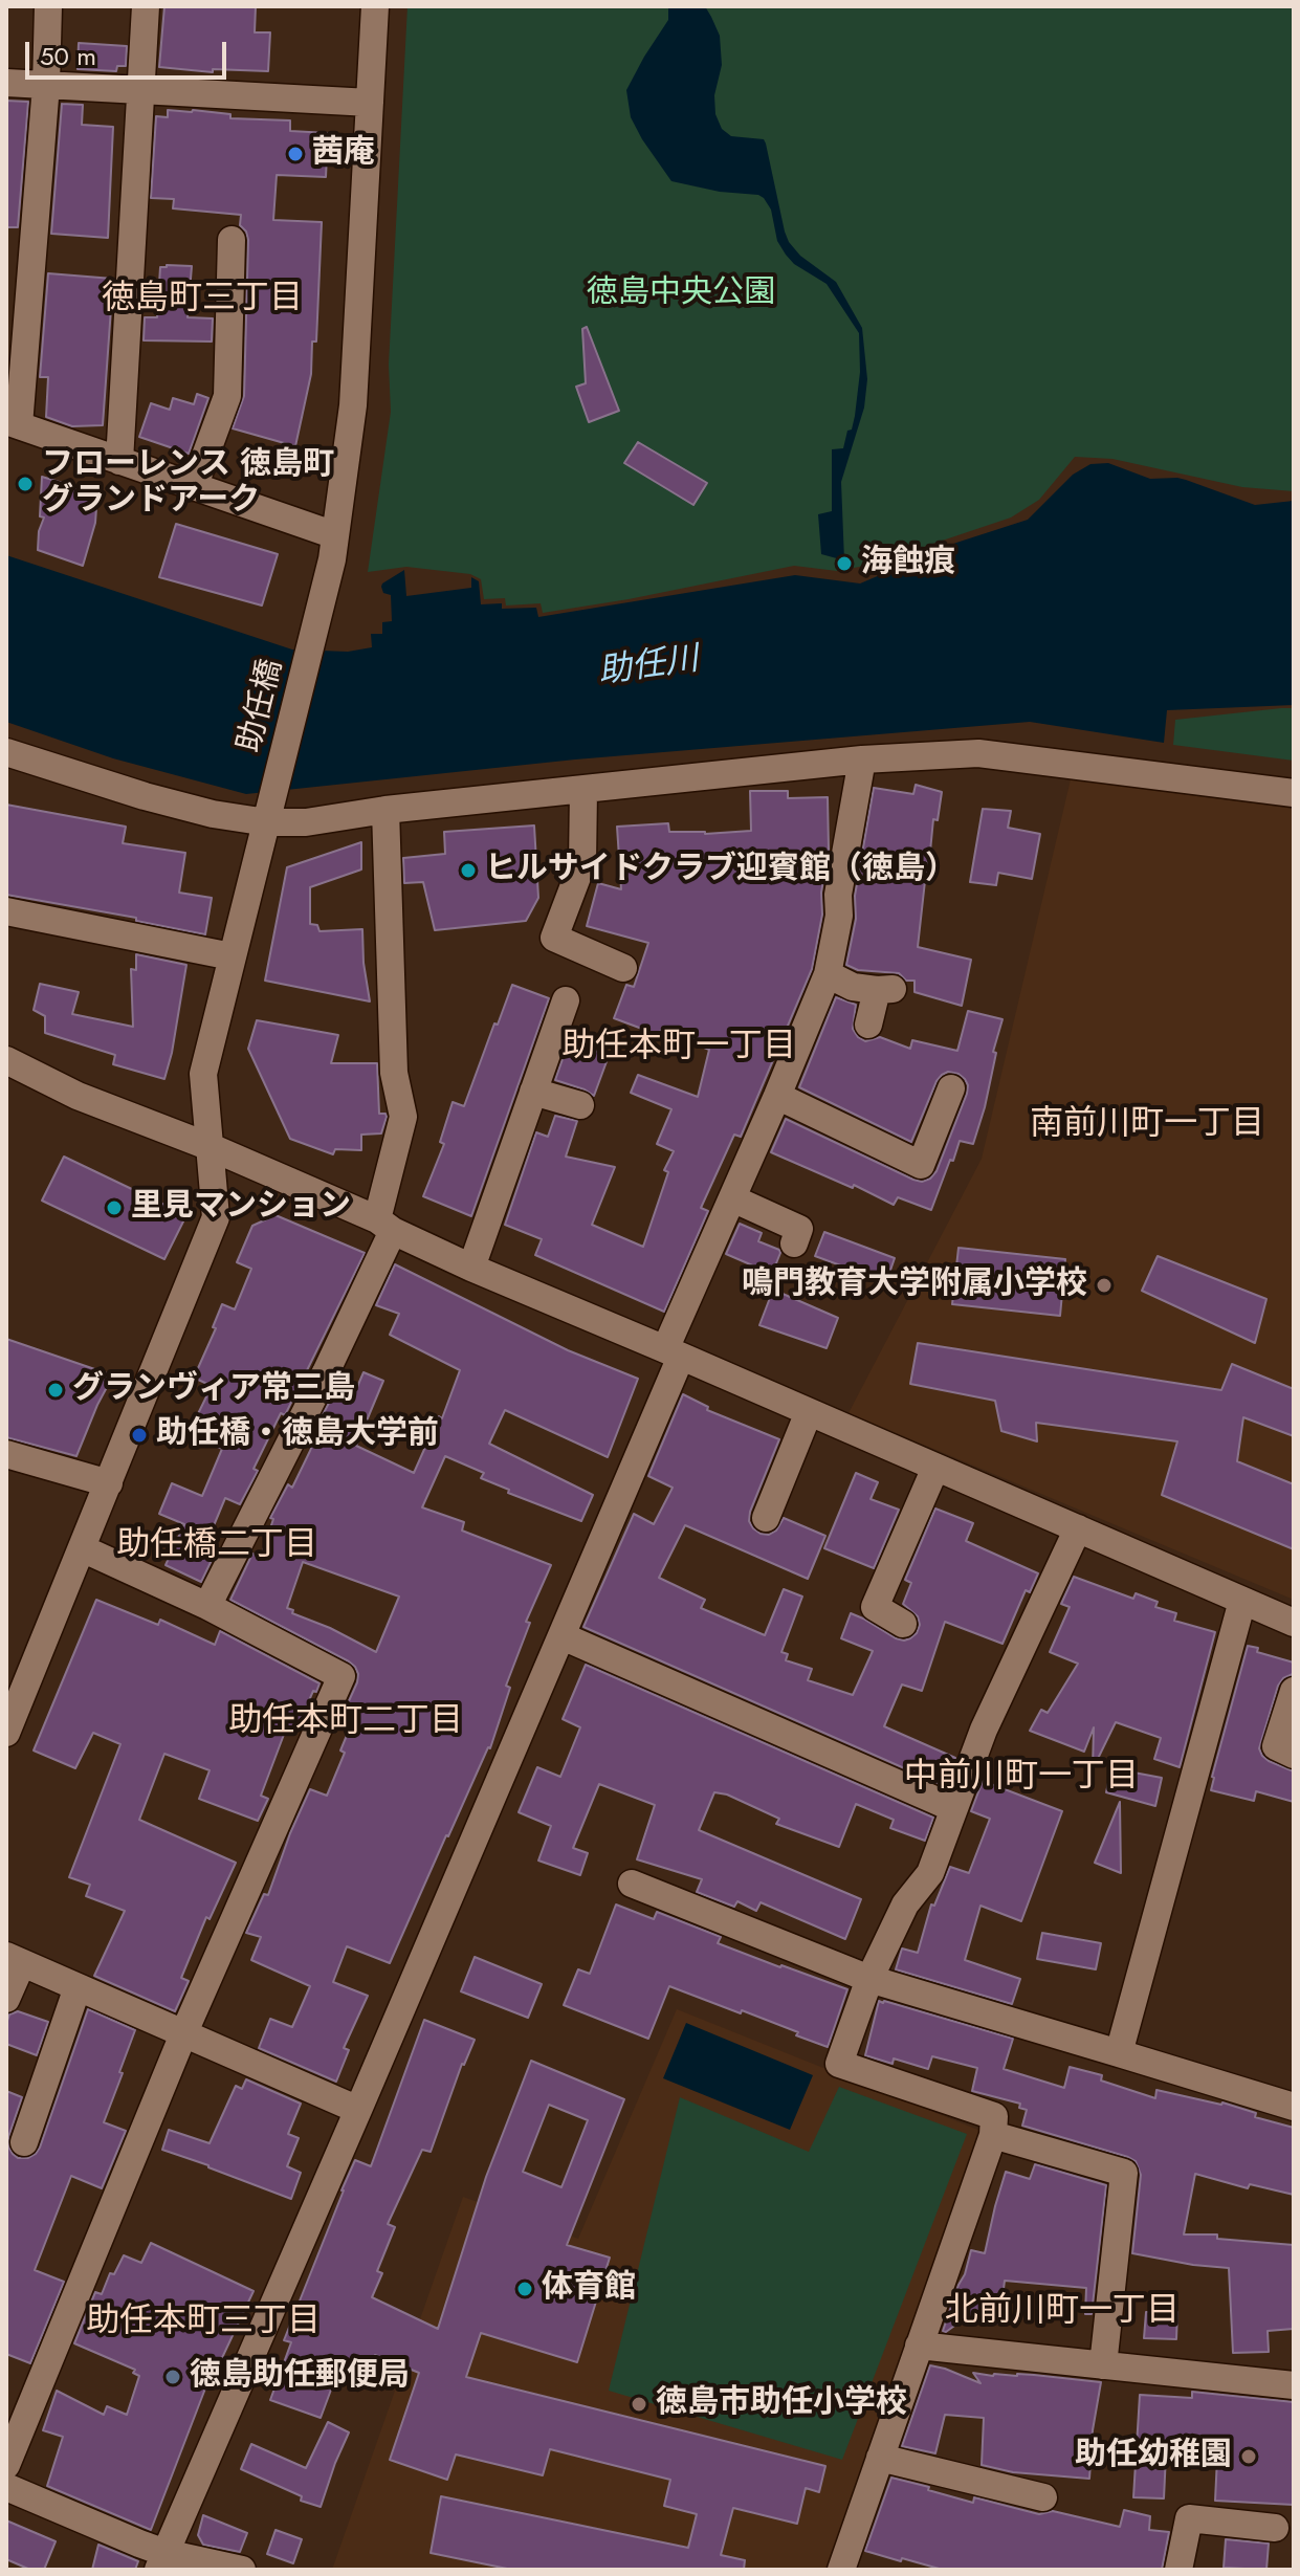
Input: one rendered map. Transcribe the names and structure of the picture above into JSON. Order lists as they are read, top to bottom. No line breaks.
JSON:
{"streets":{"street":["助任橋"]},"districts":["徳島町三丁目","助任本町一丁目","南前川町一丁目","助任橋二丁目","助任本町二丁目","中前川町一丁目","北前川町一丁目","助任本町三丁目"],"water":["助任川"],"parks":["徳島中央公園"],"places":["茜庵","フローレンス 徳島町 グランドアーク","海蝕痕","ヒルサイドクラブ迎賓館（徳島）","里見マンション","鳴門教育大学附属小学校","グランヴィア常三島","助任橋・徳島大学前","体育館","徳島助任郵便局","徳島市助任小学校","助任幼稚園"],"scale_bar":"50 m"}
